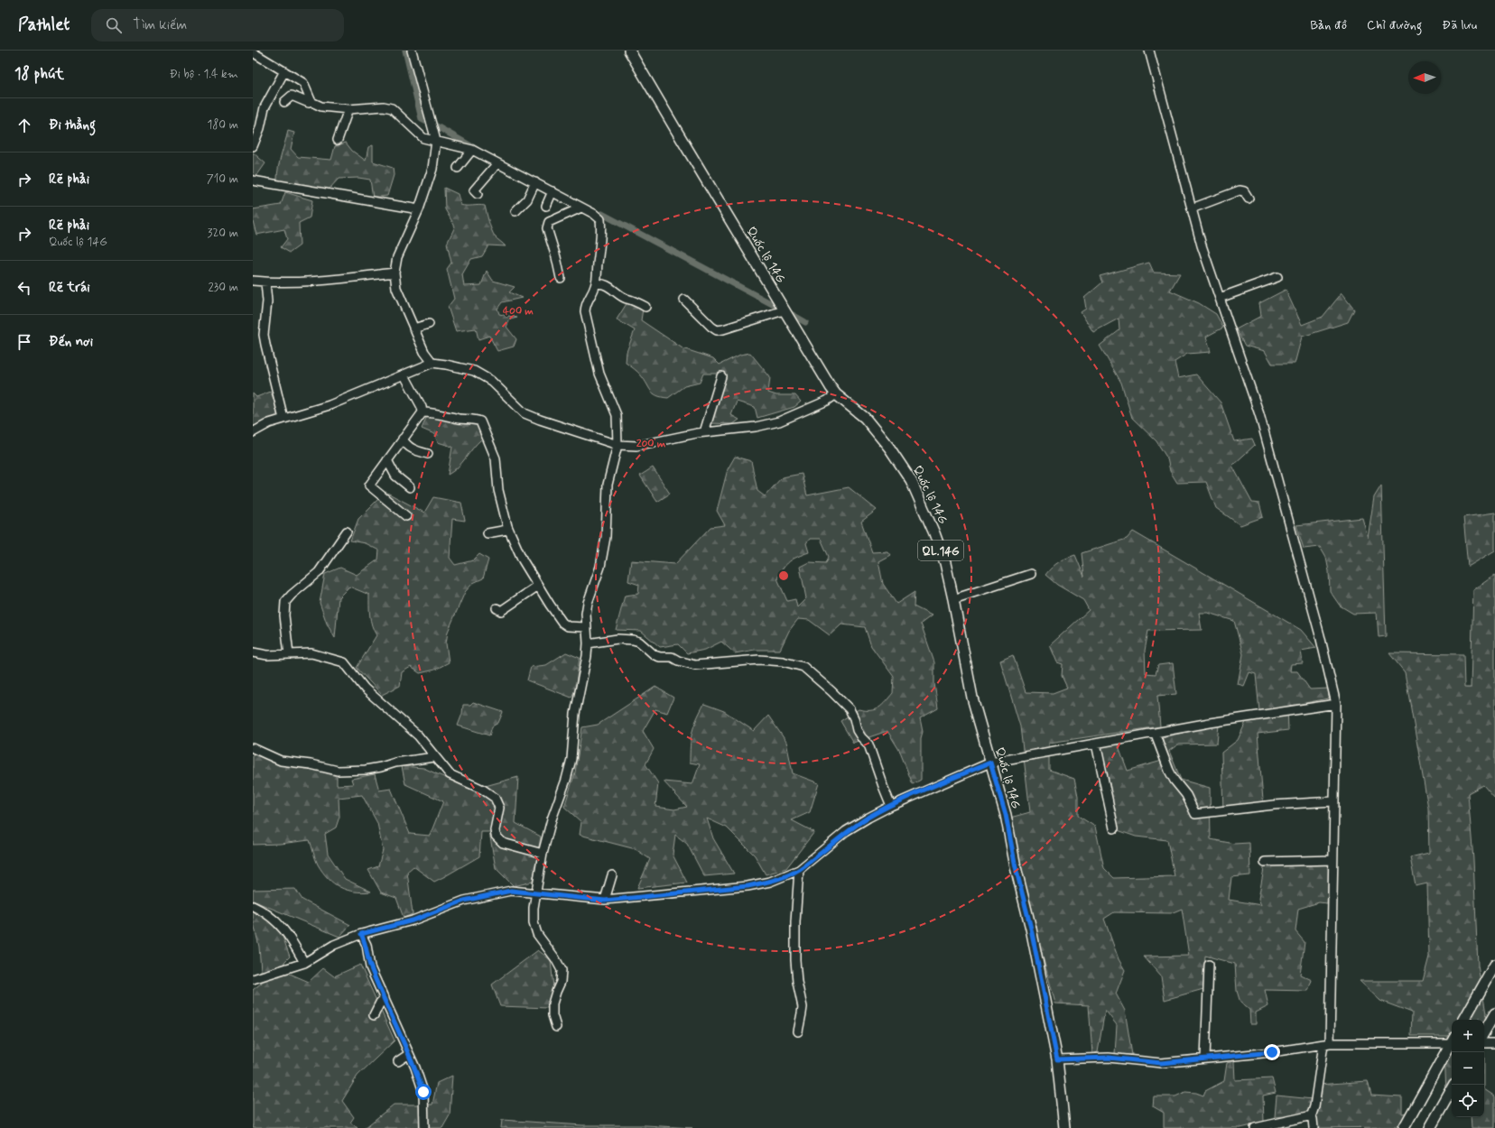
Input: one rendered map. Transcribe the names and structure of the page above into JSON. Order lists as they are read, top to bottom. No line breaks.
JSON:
{"streets":{"main road":["Quốc lộ 14G","QL.14G"]},"north":"left","page":{"header":"Pathlet","search":"Tìm kiếm","nav":["Bản đồ","Chỉ đường","Đã lưu"],"heading":["18 phút","Đi bộ · 1.4 km"],"list":[["Đi thẳng","180 m"],["Rẽ phải","710 m"],["Rẽ phải","Quốc lộ 14G","320 m"],["Rẽ trái","230 m"],"Đến nơi"],"map_buttons":["+","−"]},"rings":["400 m","200 m"]}
